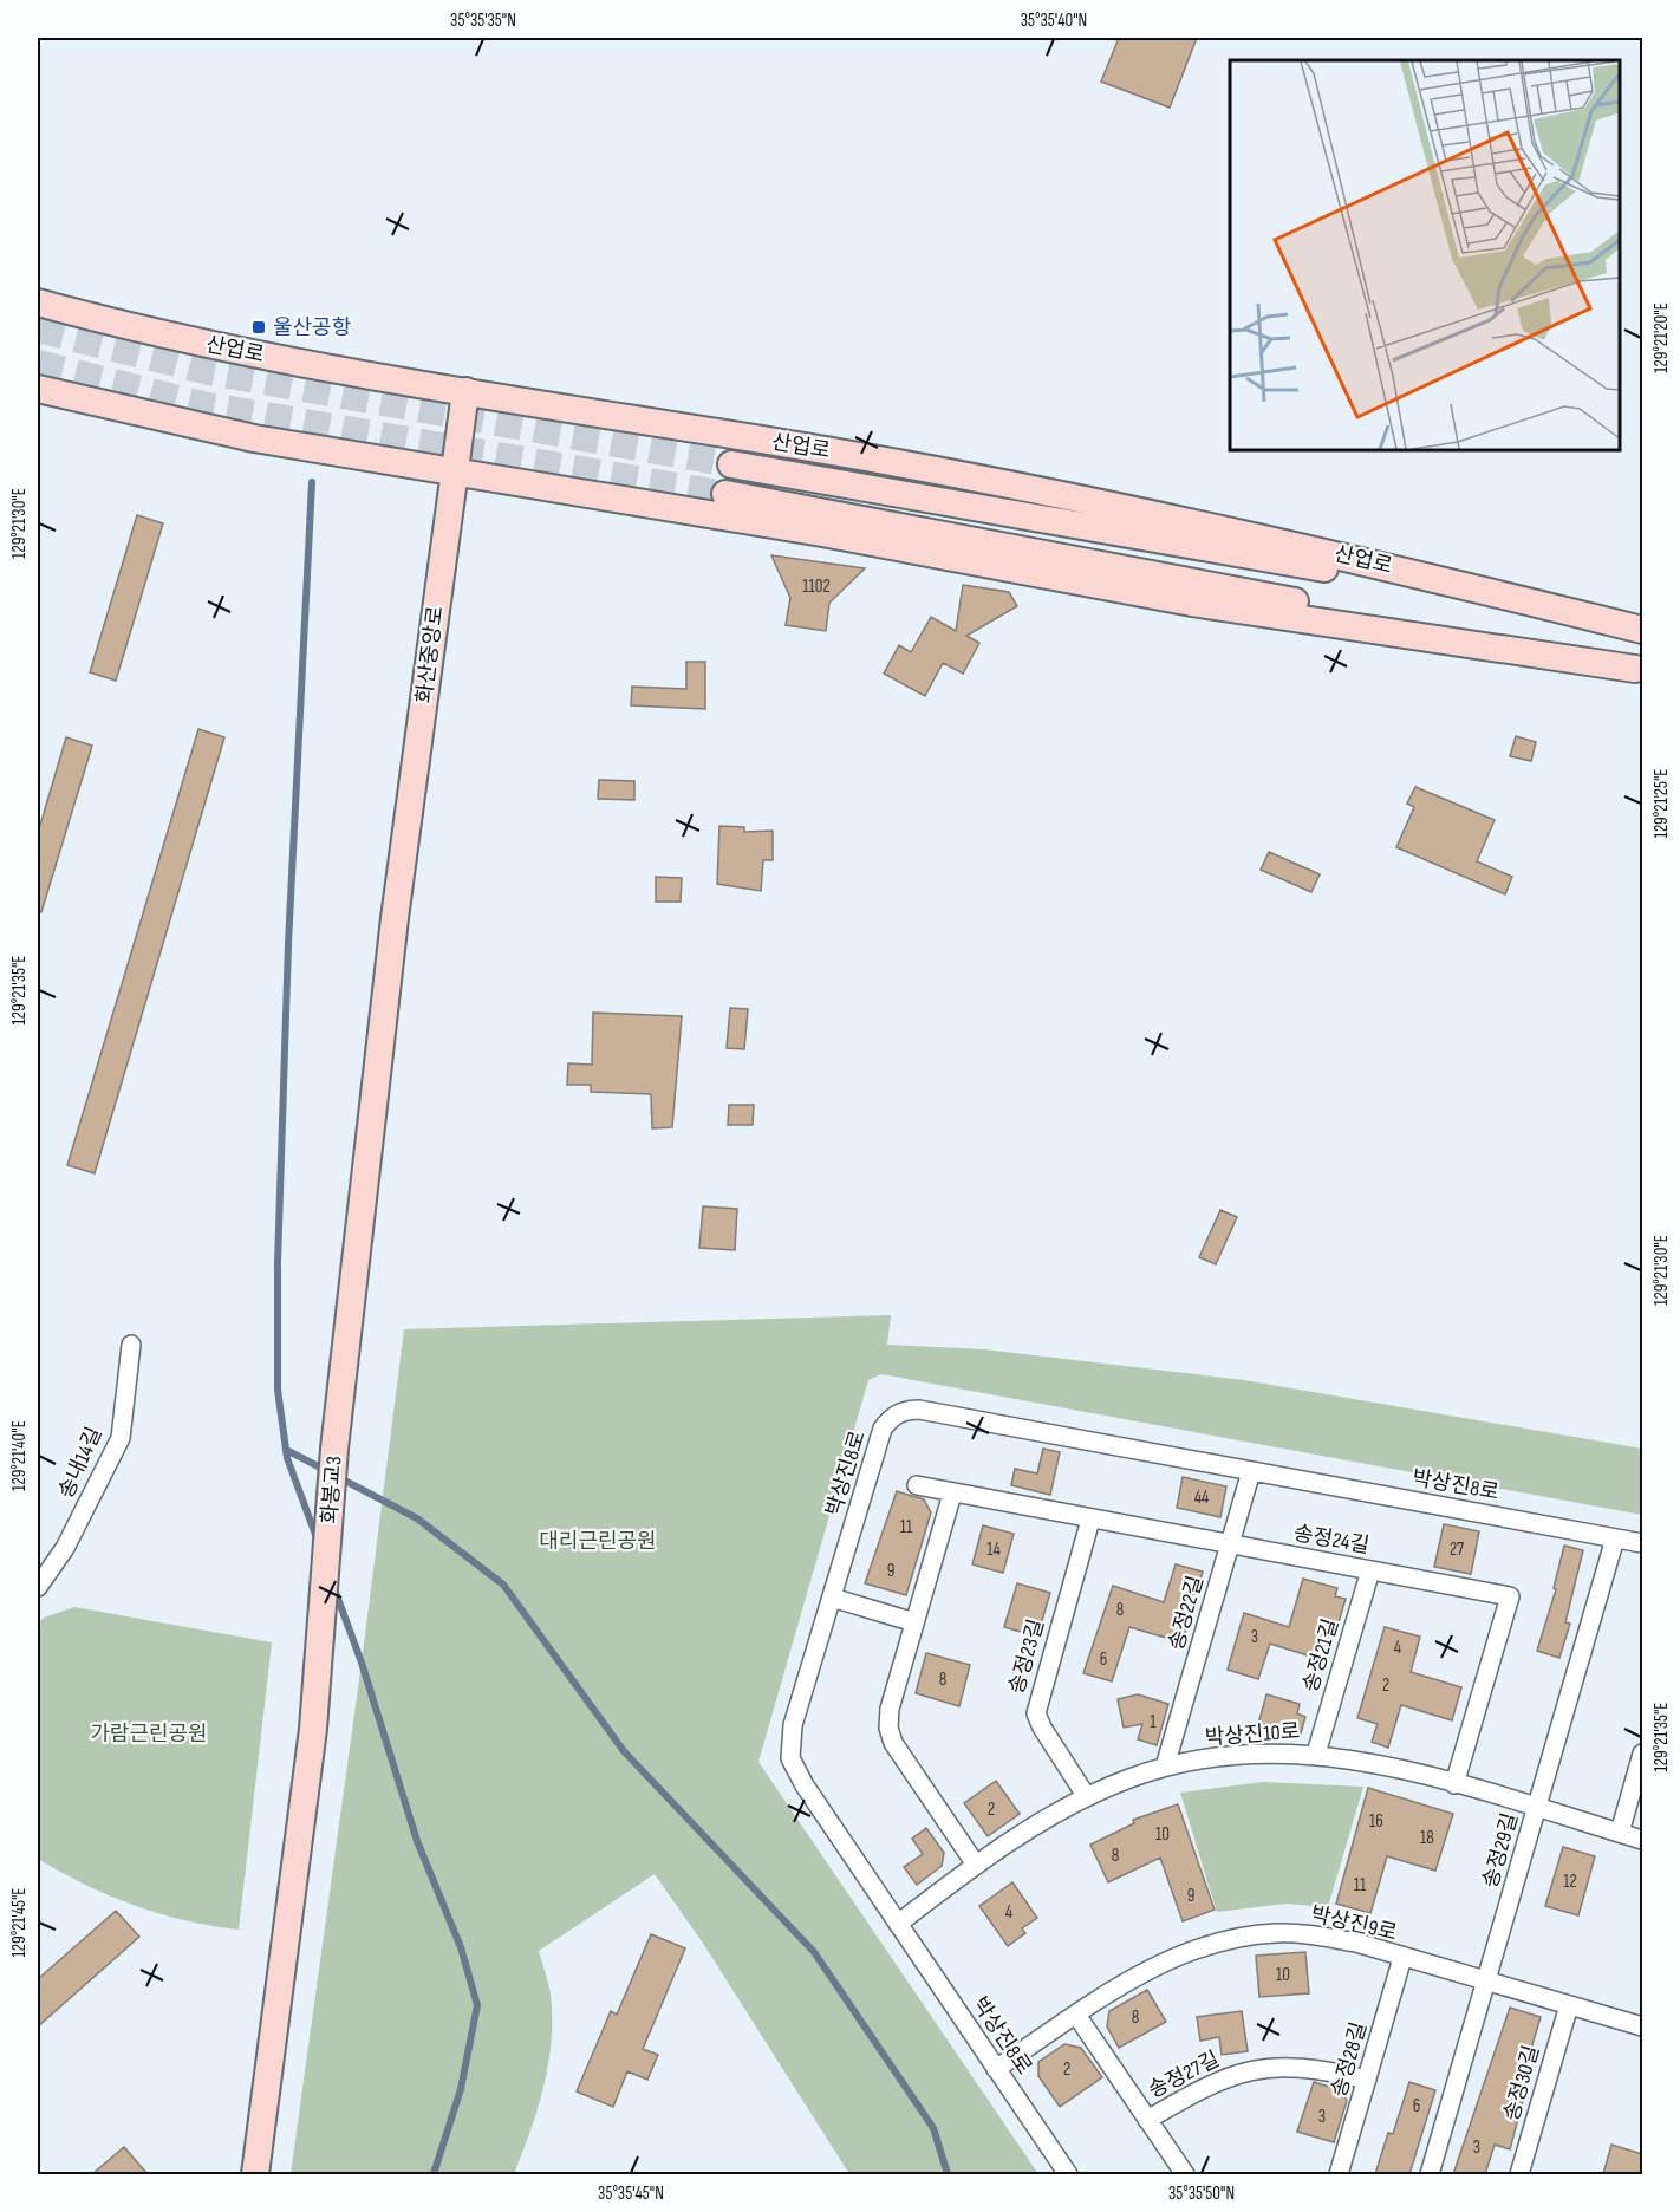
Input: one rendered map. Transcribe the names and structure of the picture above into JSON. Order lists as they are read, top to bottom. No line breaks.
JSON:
{"streets":{"main road":["산업로","화산중앙로","화봉교3"],"street":["송내14길","박상진8로","송정24길","송정22길","송정21길","송정23길","박상진10로","송정29길","박상진9로","송정28길","송정27길","송정30길"]},"crossings":[["산업로","화산중앙로"],["화산중앙로","화봉교3"],["박상진8로","송정22길"],["박상진8로","박상진10로"],["박상진8로","송정29길"],["박상진8로","박상진9로"],["송정24길","송정22길"],["송정24길","송정21길"],["송정24길","송정23길"],["송정24길","박상진10로"],["송정22길","박상진10로"],["송정21길","박상진10로"],["송정23길","박상진10로"],["박상진10로","송정29길"],["송정29길","박상진9로"],["박상진9로","송정28길"],["박상진9로","송정30길"],["송정28길","송정27길"]],"parks":["대리근린공원","가람근린공원"],"places":{"transit":["울산공항"]},"house_numbers":["1102","44","11","14","27","9","8","3","4","6","8","2","1","2","16","10","18","8","12","11","9","4","10","8","2","6","3","3"],"coordinates":["35°35'35\"N","35°35'40\"N","129°21'20\"E","129°21'30\"E","129°21'25\"E","129°21'35\"E","129°21'40\"E","129°21'45\"E","35°35'45\"N","35°35'50\"N"]}
